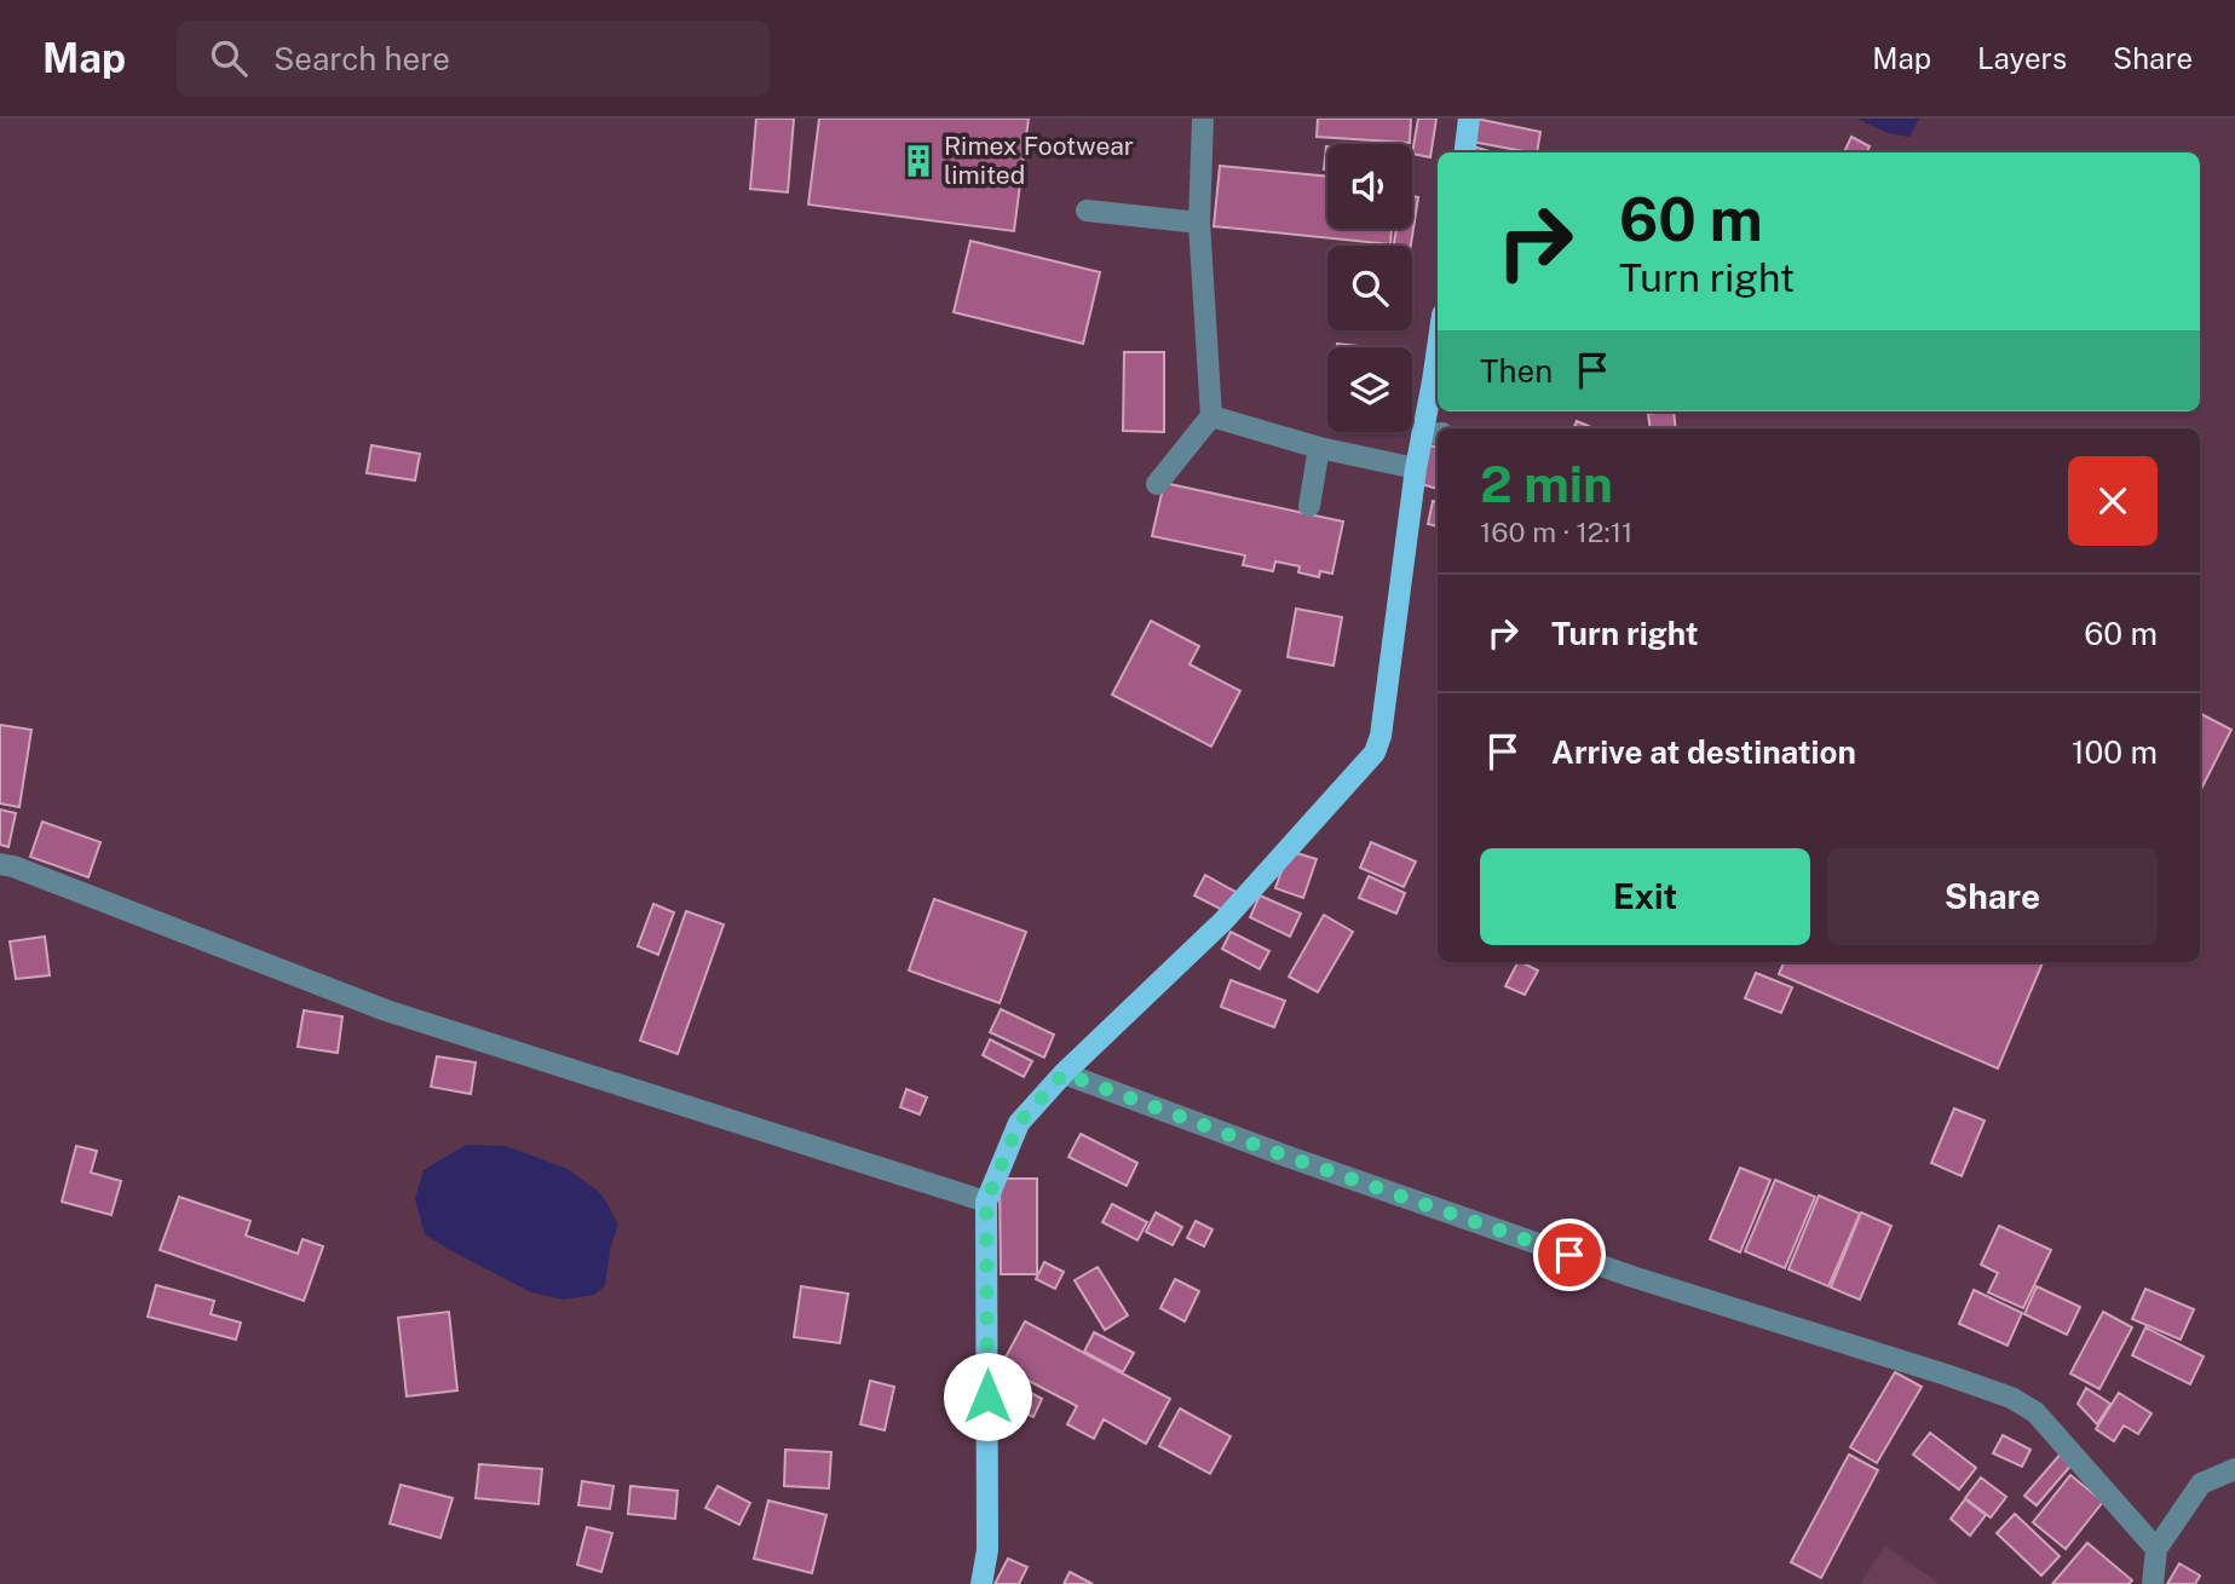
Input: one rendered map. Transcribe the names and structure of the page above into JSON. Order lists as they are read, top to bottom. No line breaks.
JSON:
{"places":{"building":["Rimex Footwear limited"]},"page":{"header":"Map","search":"Search here","nav":["Map","Layers","Share"],"turn":["60 m","Turn right"],"then":"Then","heading":["2 min","160 m · 12:11"],"list":[{"name":"Turn right","value":"60 m"},{"name":"Arrive at destination","value":"100 m"}],"buttons":["Exit","Share"]}}
